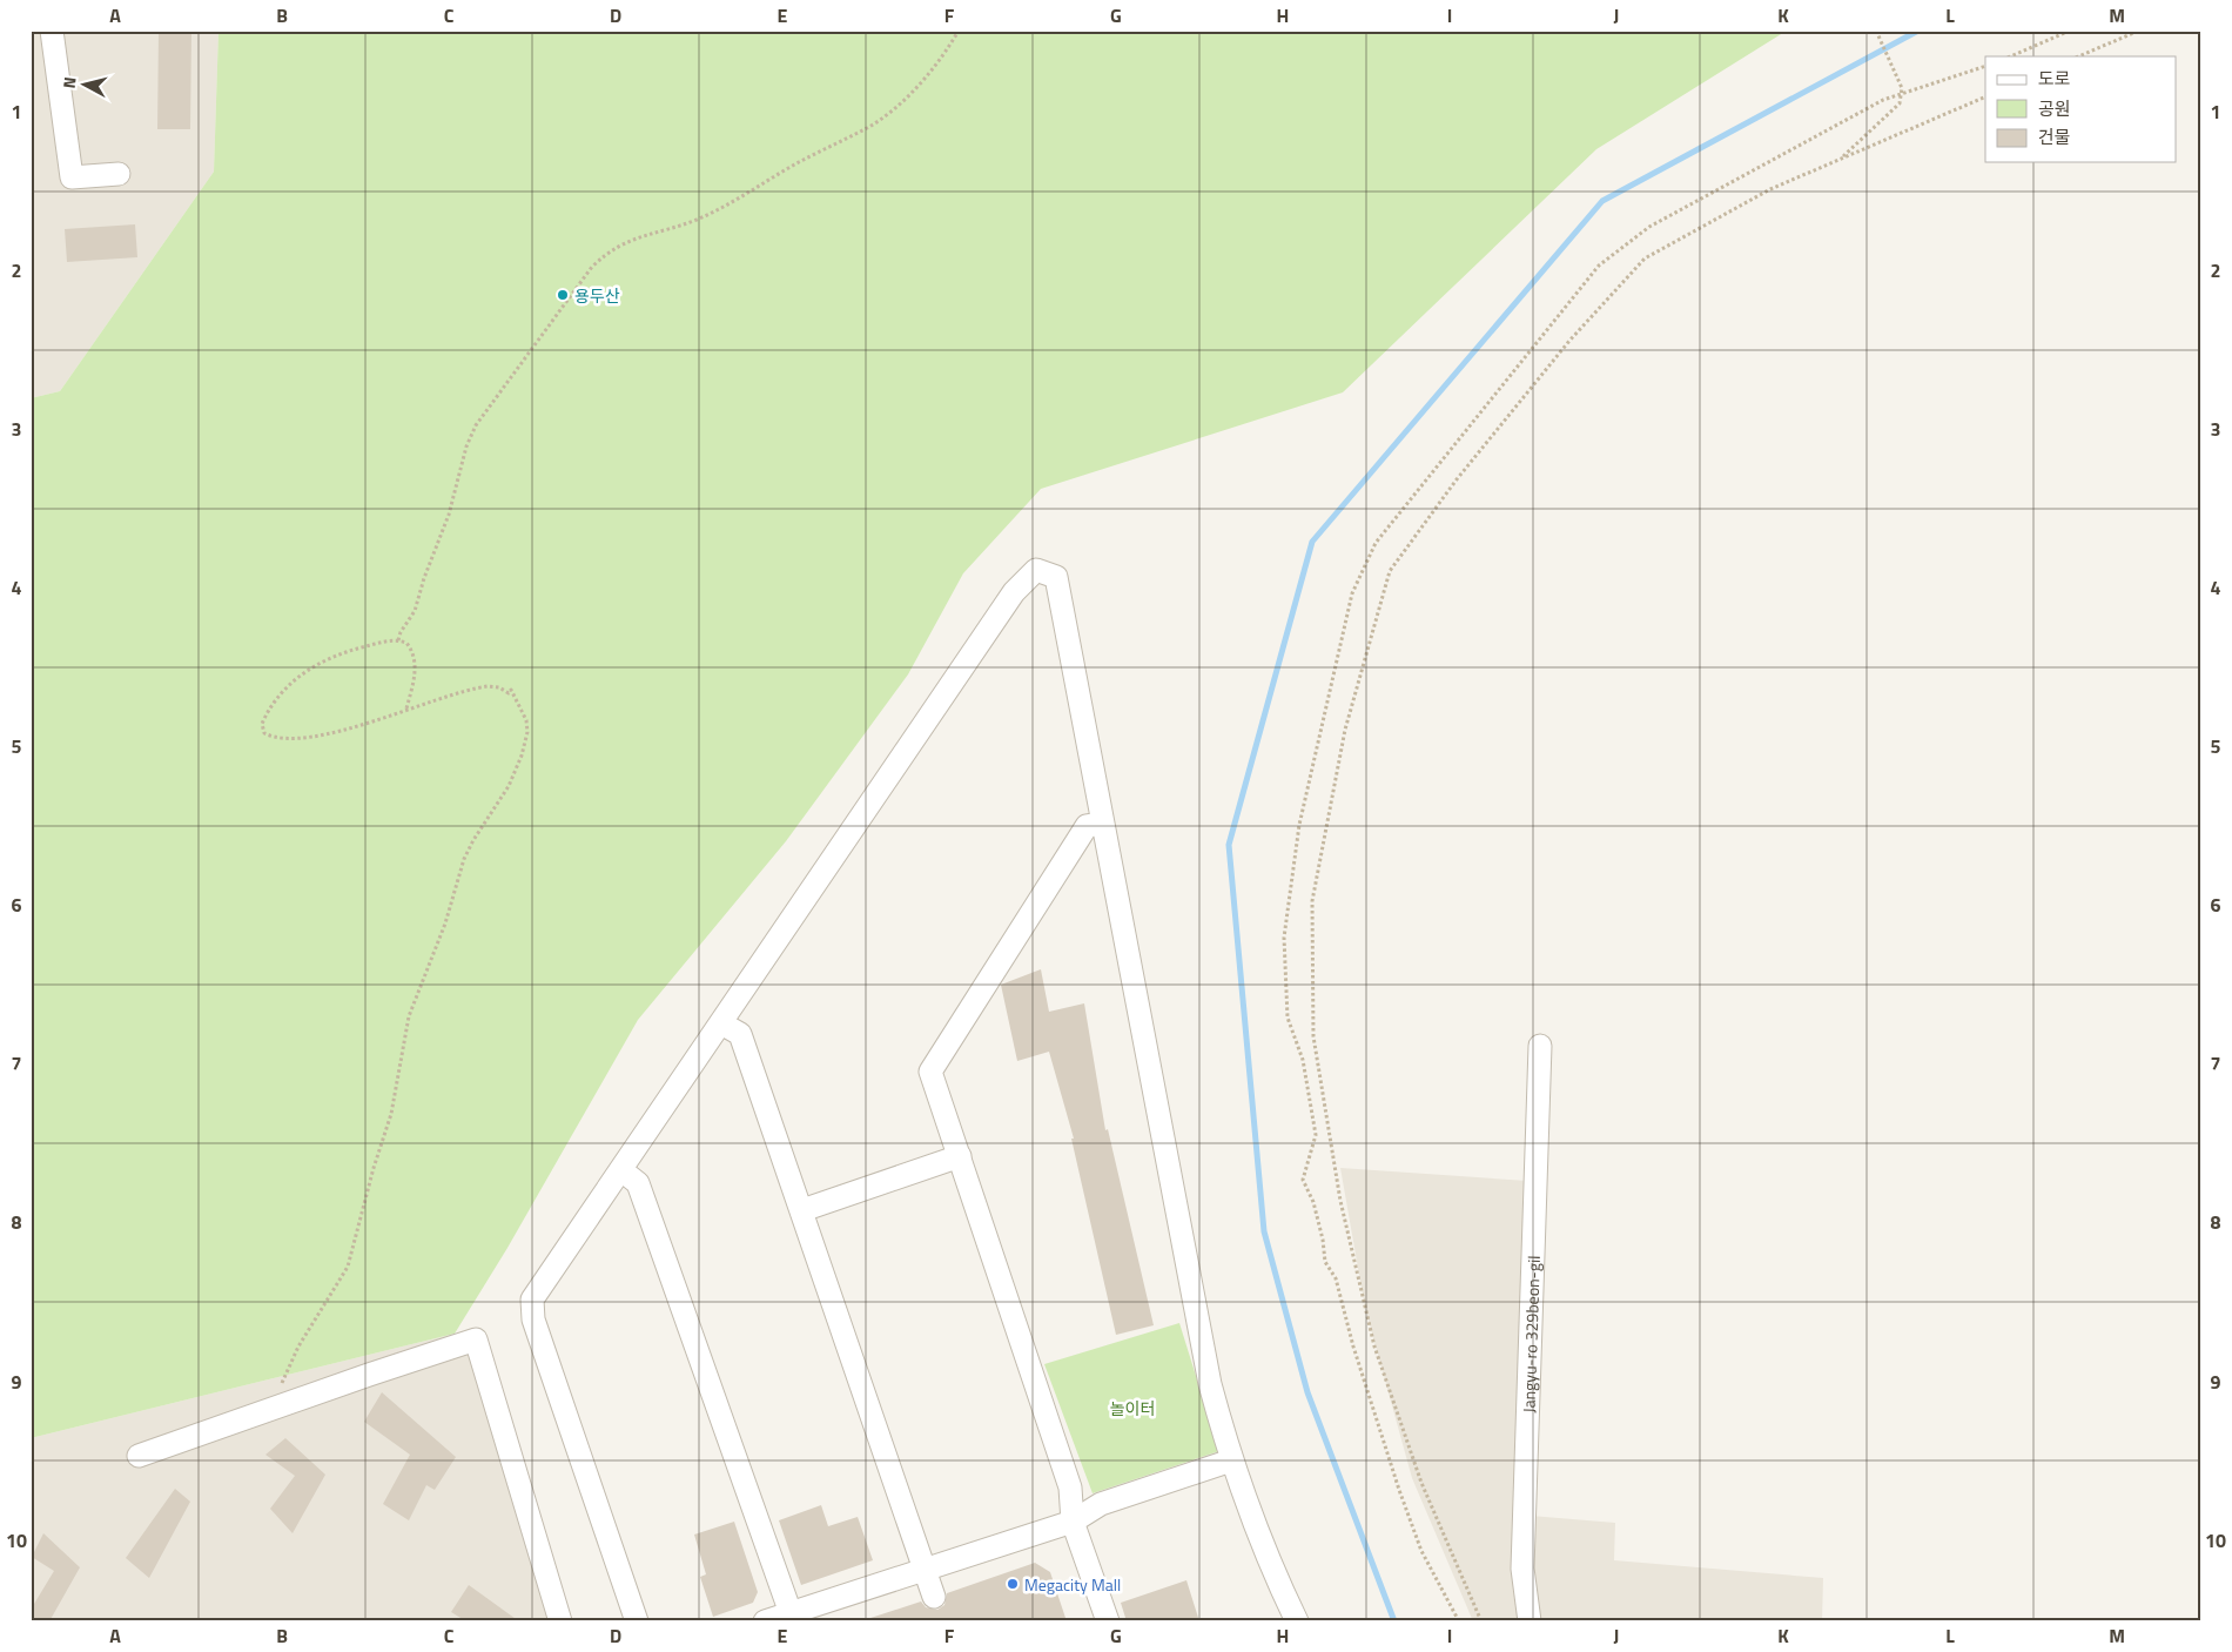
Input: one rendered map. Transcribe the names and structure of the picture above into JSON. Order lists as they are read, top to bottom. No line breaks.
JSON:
{"streets":{"street":["Jangyu-ro 329beon-gil"]},"parks":["놀이터"],"places":["용두산","Megacity Mall"],"legend":["도로","공원","건물"],"north":"left","grid":{"columns":["A","B","C","D","E","F","G","H","I","J","K","L","M"],"rows":["1","2","3","4","5","6","7","8","9","10"]}}
